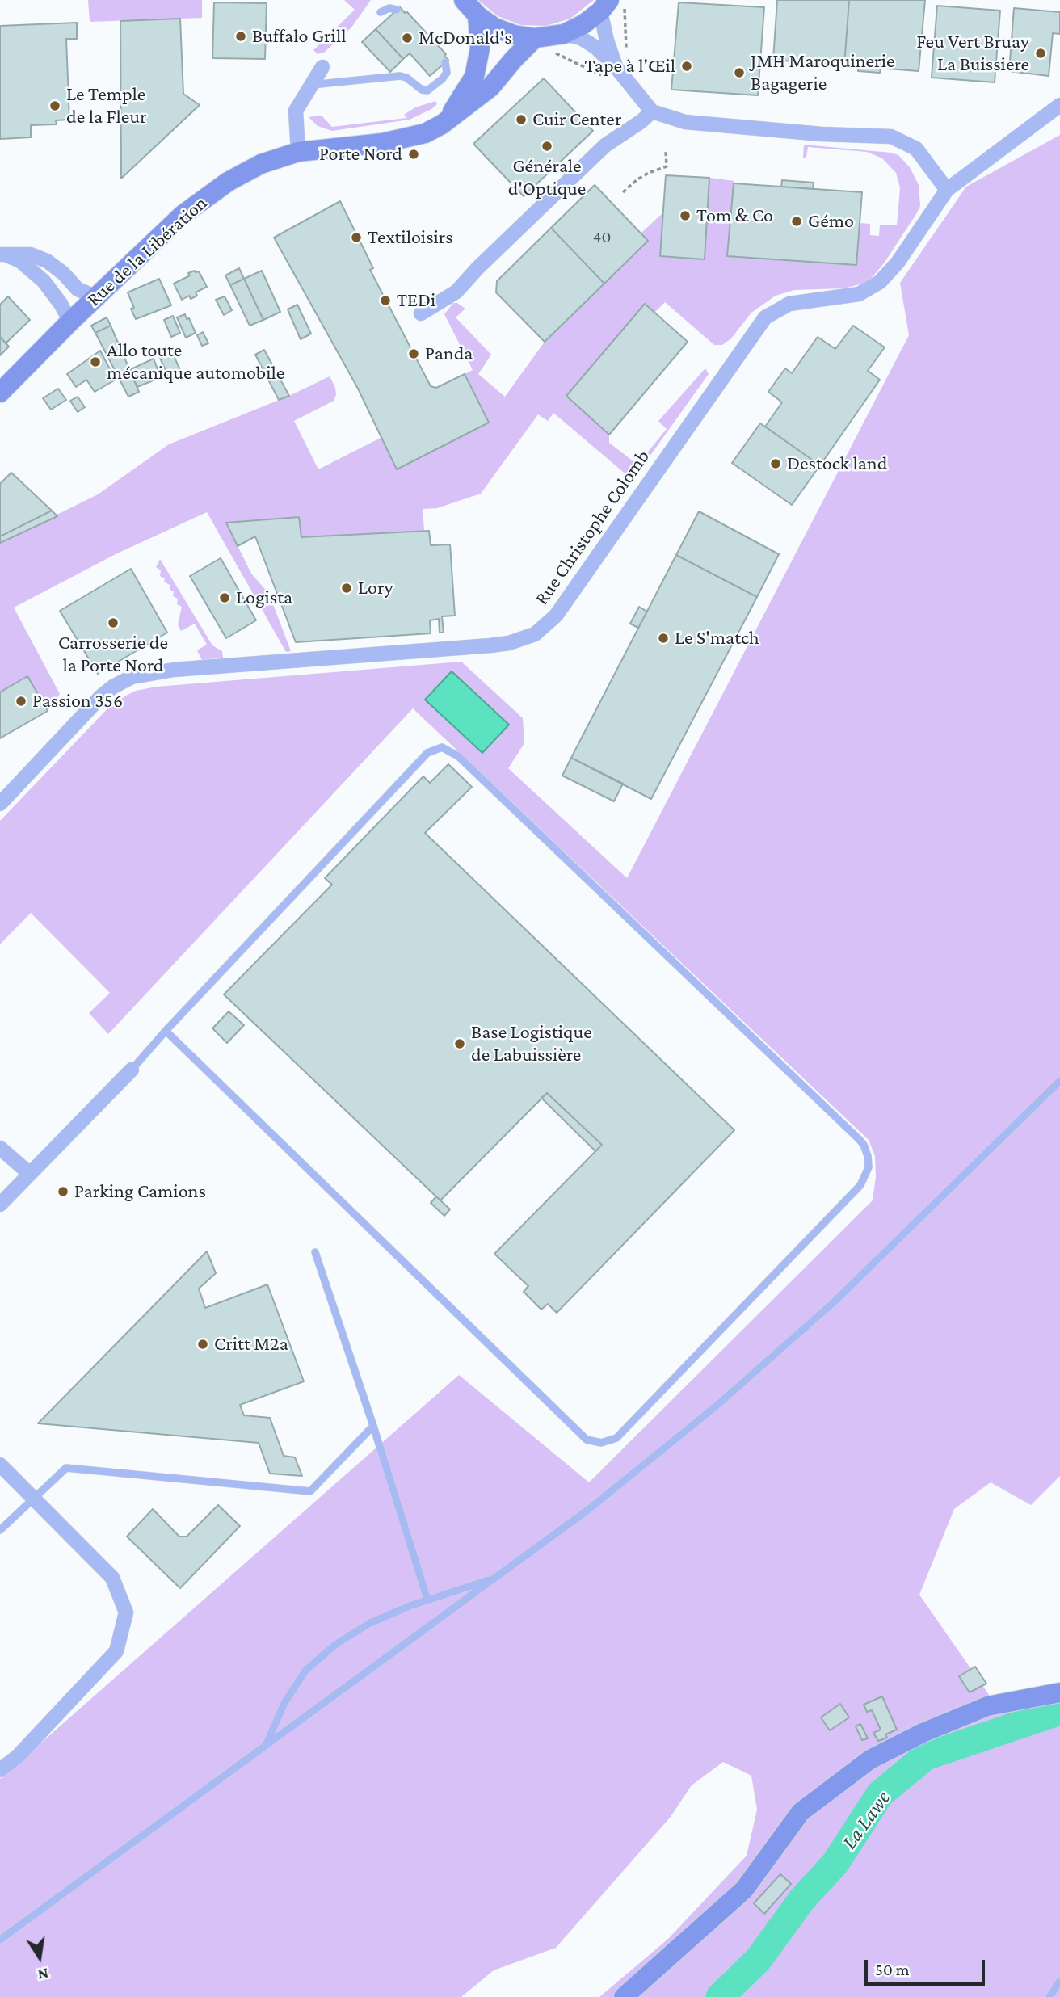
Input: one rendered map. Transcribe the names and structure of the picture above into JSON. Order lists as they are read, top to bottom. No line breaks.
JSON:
{"streets":{"main road":["Rue de la Libération"],"street":["Rue Christophe Colomb"]},"water":["La Lawe"],"places":["Buffalo Grill","McDonald's","Feu Vert Bruay La Buissiere","Tape à l'Œil","JMH Maroquinerie Bagagerie","Le Temple de la Fleur","Cuir Center","Générale d'Optique","Porte Nord","Tom & Co","Gémo","Textiloisirs","TEDi","Panda","Allo toute mécanique automobile","Destock land","Lory","Logista","Carrosserie de la Porte Nord","Le S'match","Passion 356","Base Logistique de Labuissière","Parking Camions","Critt M2a"],"house_numbers":["40"],"scale_bar":"50 m","north":"bottom"}
